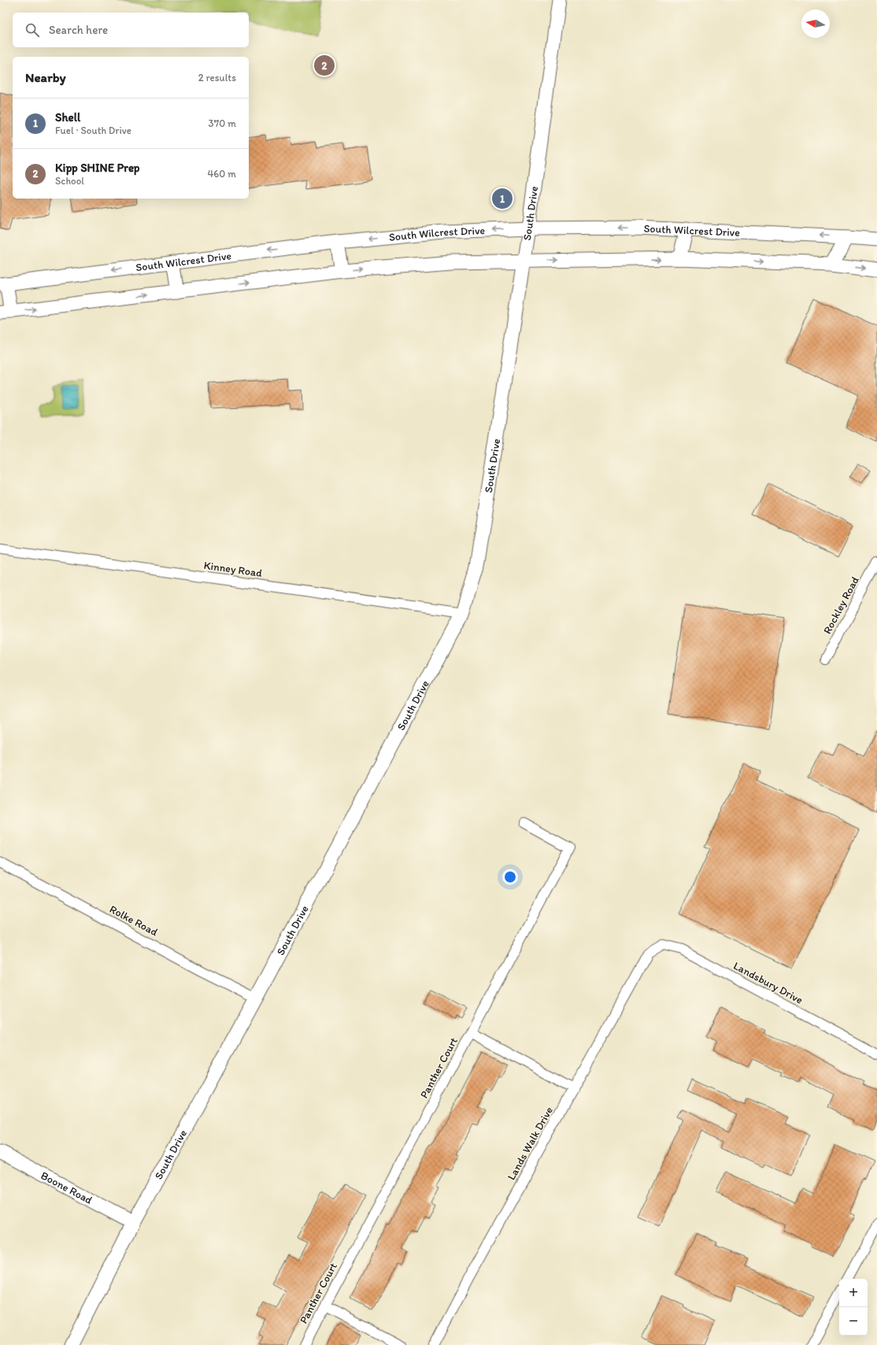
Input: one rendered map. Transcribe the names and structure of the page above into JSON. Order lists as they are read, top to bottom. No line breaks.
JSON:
{"streets":{"main road":["South Drive","South Wilcrest Drive","Boone Road"],"street":["Kinney Road","Rockley Road","Rolke Road","Landsbury Drive","Panther Court","Lands Walk Drive"]},"crossings":[["South Drive","South Wilcrest Drive"],["South Drive","Kinney Road"],["South Drive","Rolke Road"],["South Drive","Boone Road"],["Landsbury Drive","Lands Walk Drive"]],"north":"left","page":{"search":"Search here","pins":["2","1"],"heading":["Nearby","2 results"],"list":[{"mark":"1","name":"Shell","note":"Fuel · South Drive","value":"370 m"},{"mark":"2","name":"Kipp SHINE Prep","note":"School","value":"460 m"}],"map_buttons":["+","−"]}}
